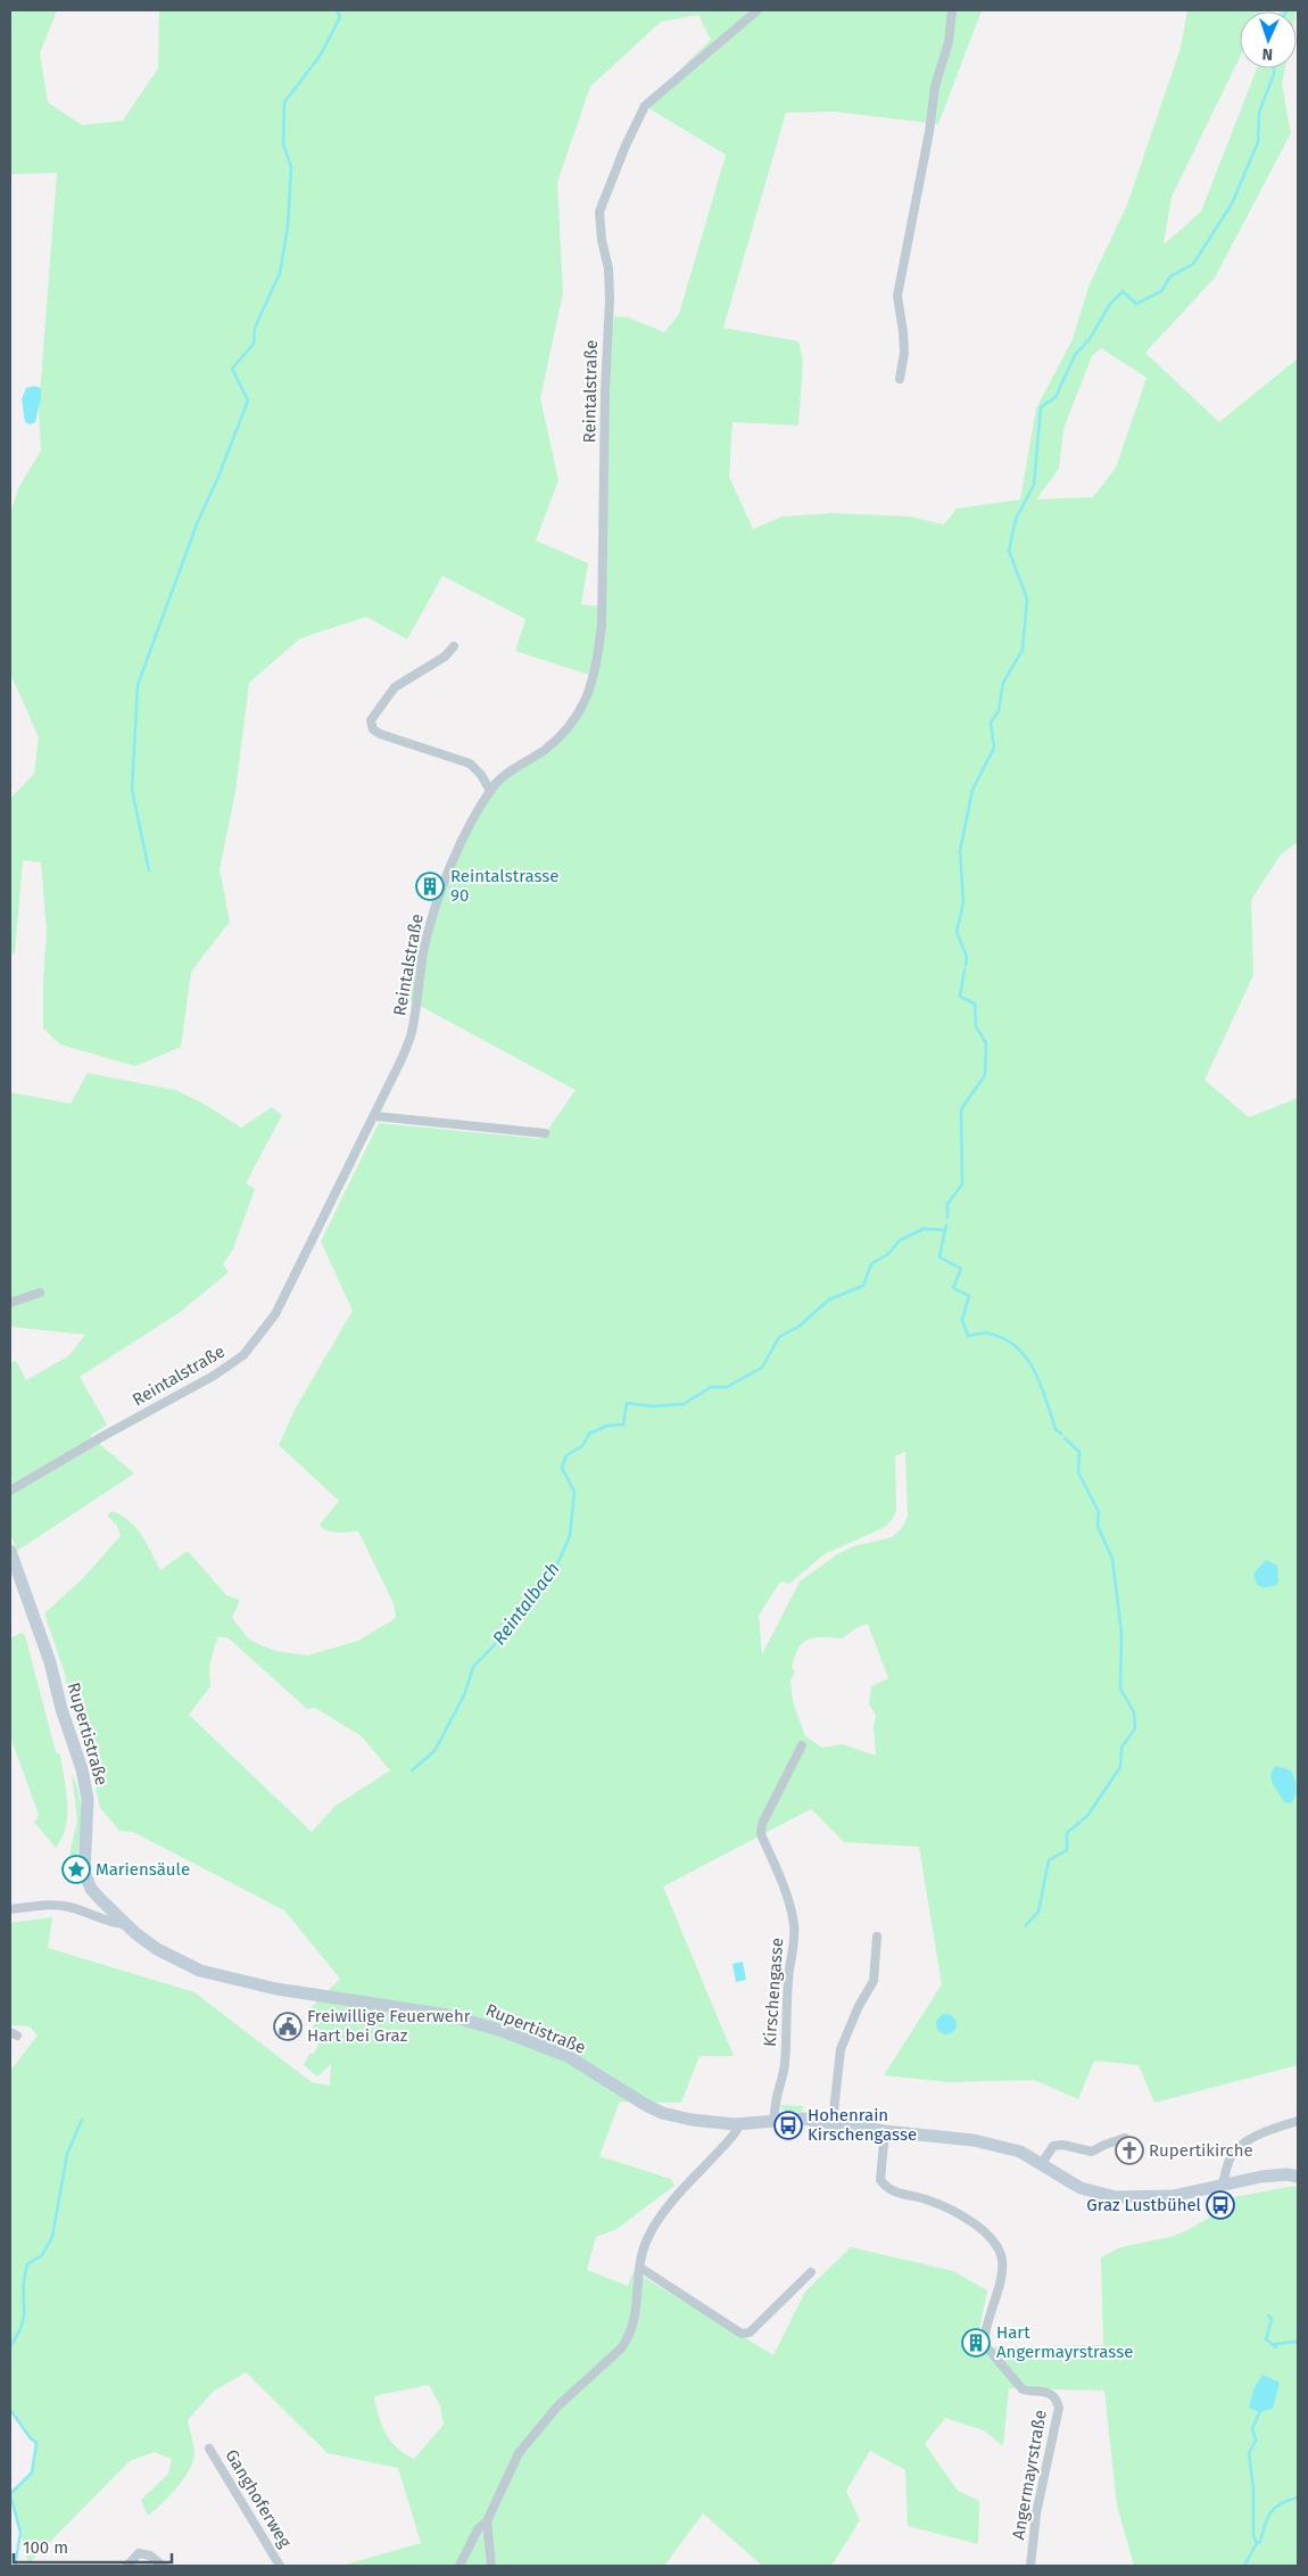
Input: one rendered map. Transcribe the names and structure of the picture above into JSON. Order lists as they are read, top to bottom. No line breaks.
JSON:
{"streets":{"main road":["Rupertistraße"],"street":["Reintalstraße","Kirschengasse","Angermayrstraße","Ganghoferweg"]},"crossings":[["Rupertistraße","Kirschengasse"],["Rupertistraße","Angermayrstraße"]],"water":["Reintalbach"],"places":{"building":["Reintalstrasse 90","Hart Angermayrstrasse"],"place":["Mariensäule"],"public building":["Freiwillige Feuerwehr Hart bei Graz"],"bus stop":["Hohenrain Kirschengasse","Graz Lustbühel"],"church":["Rupertikirche"]},"scale_bar":"100 m","north":"bottom"}
